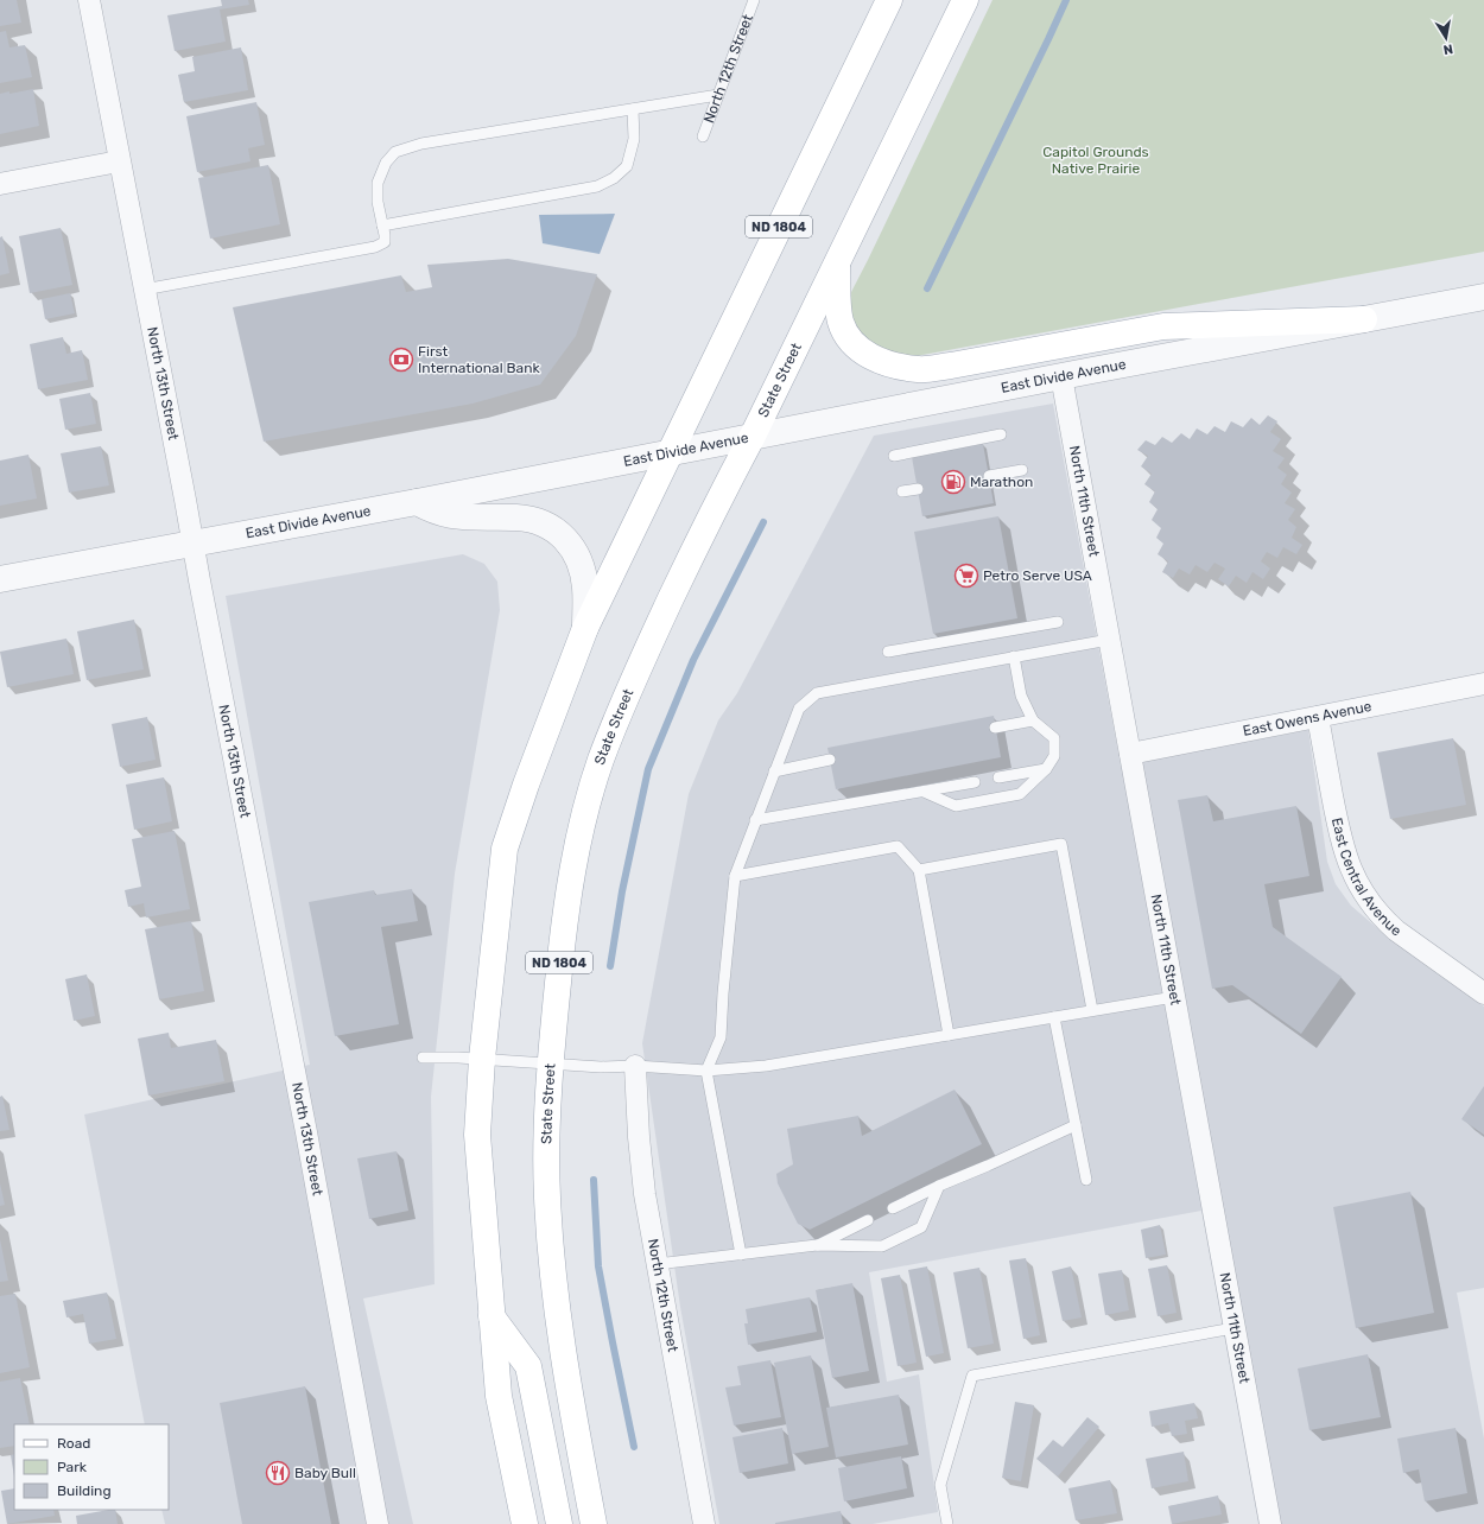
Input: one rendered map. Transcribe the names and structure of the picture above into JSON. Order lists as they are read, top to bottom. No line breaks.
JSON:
{"streets":{"main road":["ND 1804","State Street"],"street":["North 12th Street","East Divide Avenue","North 13th Street","North 11th Street","East Owens Avenue","East Central Avenue"]},"crossings":[["ND 1804","East Divide Avenue"],["East Divide Avenue","State Street"],["East Divide Avenue","North 13th Street"],["East Divide Avenue","North 11th Street"],["North 11th Street","East Owens Avenue"],["East Owens Avenue","East Central Avenue"]],"parks":["Capitol Grounds Native Prairie"],"places":{"bank":["First International Bank"],"fuel station":["Marathon"],"supermarket":["Petro Serve USA"],"restaurant":["Baby Bull"]},"legend":["Road","Park","Building"],"north":"bottom"}
